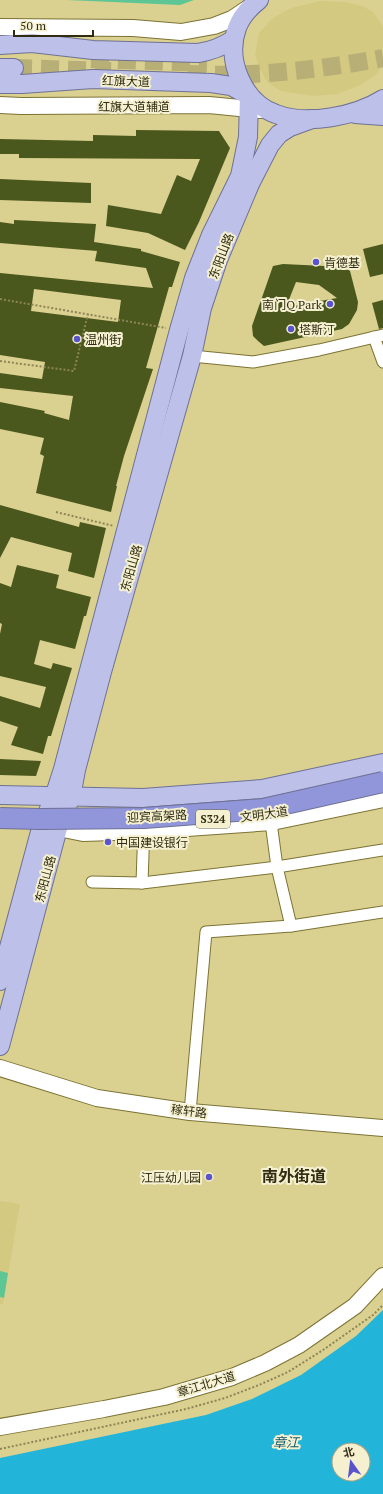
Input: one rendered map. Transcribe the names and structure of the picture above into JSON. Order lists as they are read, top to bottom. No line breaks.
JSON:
{"streets":{"highway":["迎宾高架路"],"main road":["红旗大道","红旗大道辅道","东阳山路","文明大道","S324","稼轩路","章江北大道"]},"crossings":[["红旗大道","红旗大道辅道"],["红旗大道","东阳山路"],["红旗大道辅道","东阳山路"],["东阳山路","文明大道"]],"districts":["南外街道"],"water":["章江"],"places":["肯德基","南门Q Park","塔斯汀","温州街","中国建设银行","江压幼儿园"],"scale_bar":"50 m","north":"top"}
